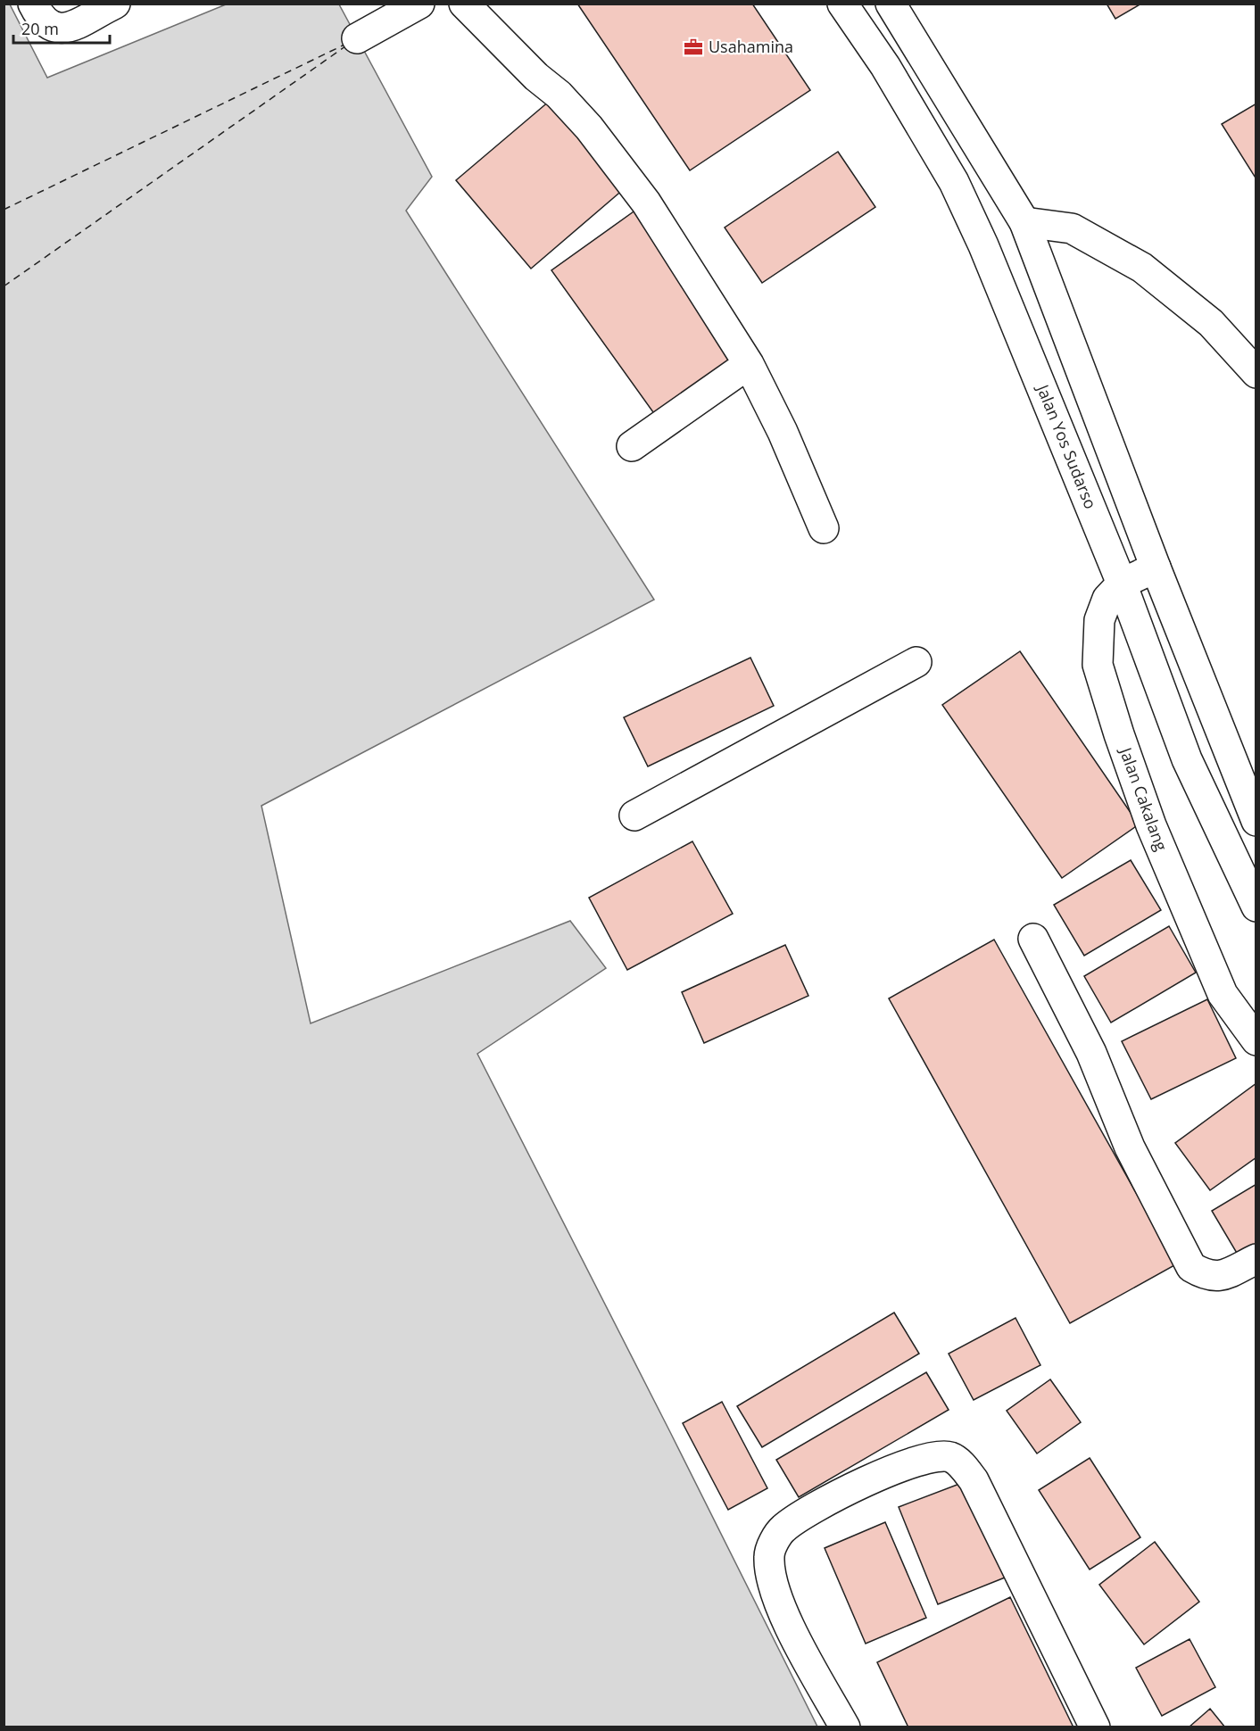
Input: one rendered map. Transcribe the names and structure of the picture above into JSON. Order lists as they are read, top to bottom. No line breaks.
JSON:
{"streets":{"main road":["Jalan Yos Sudarso","Jalan Cakalang"]},"crossings":[["Jalan Yos Sudarso","Jalan Cakalang"]],"places":{"office":["Usahamina"]},"scale_bar":"20 m"}
